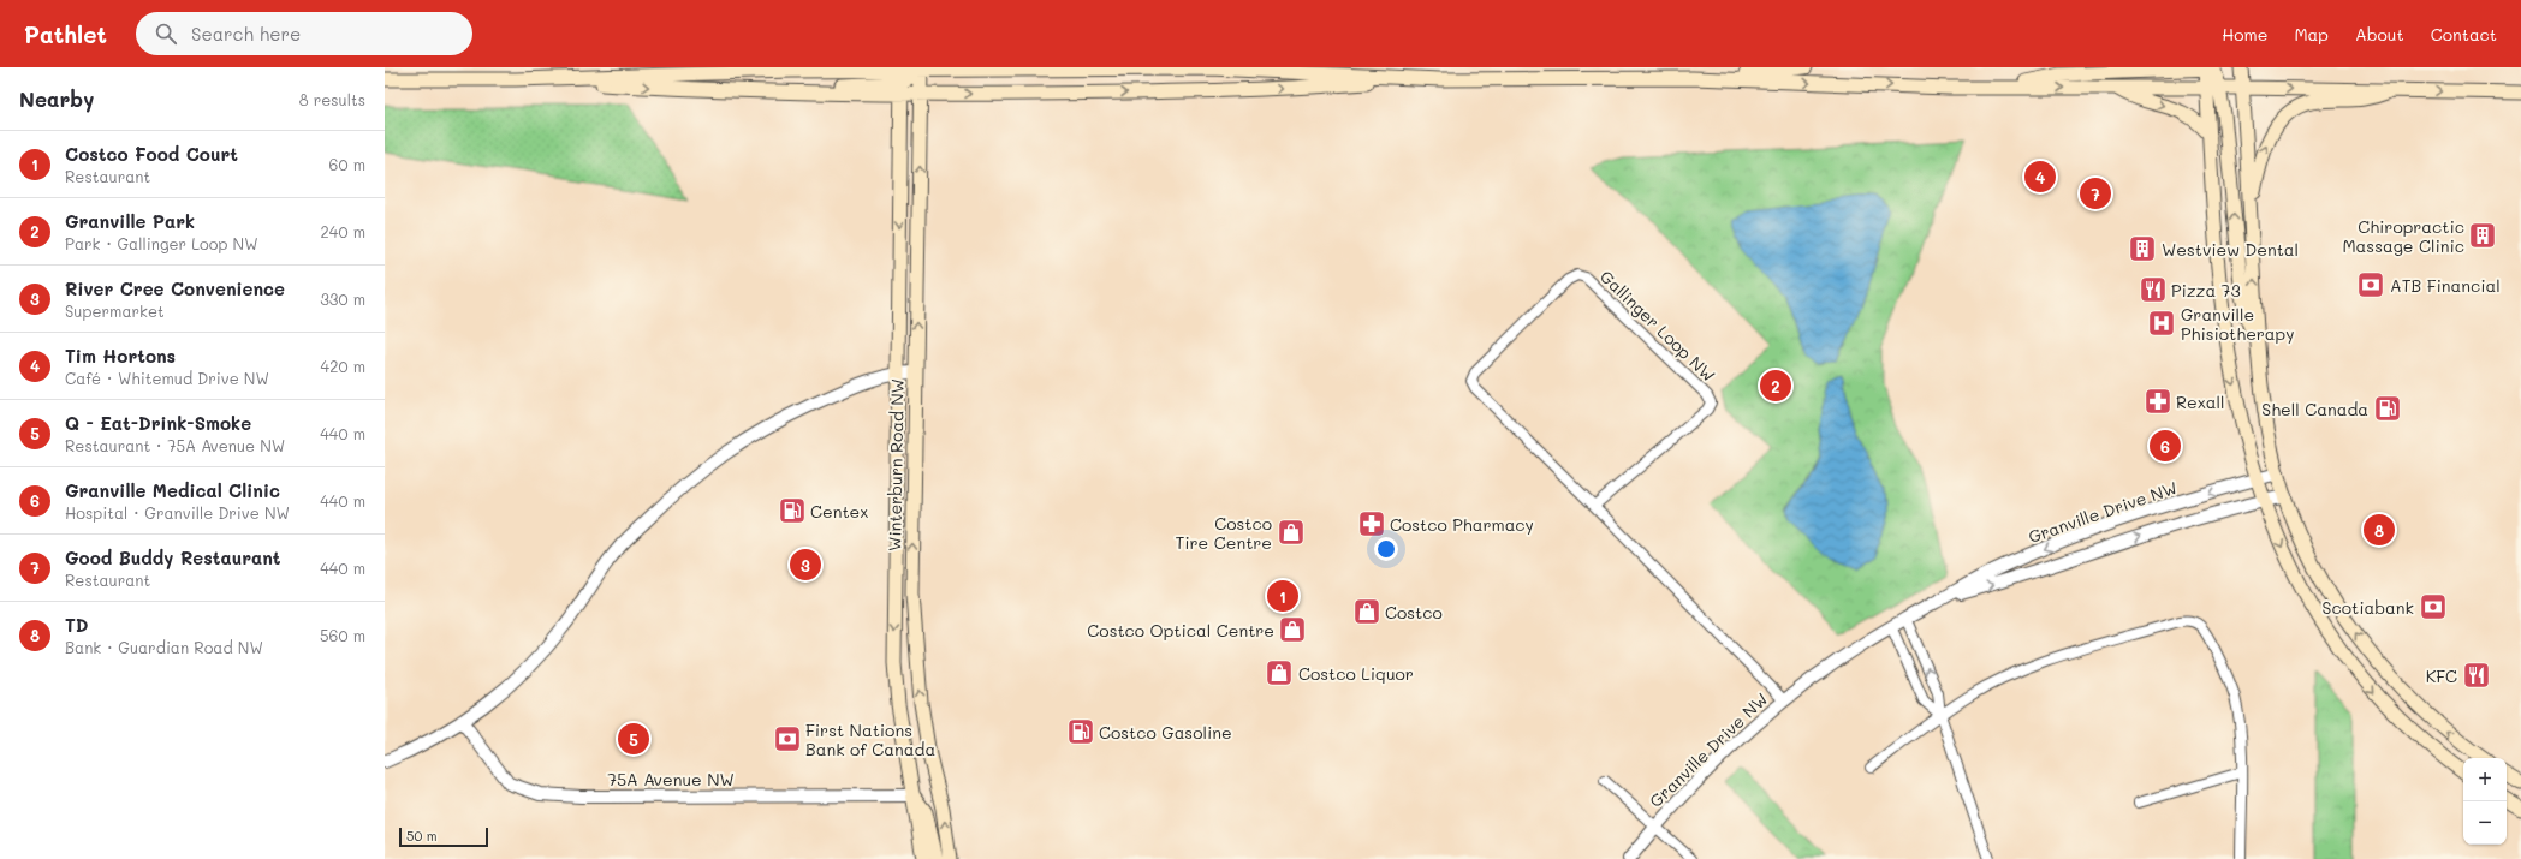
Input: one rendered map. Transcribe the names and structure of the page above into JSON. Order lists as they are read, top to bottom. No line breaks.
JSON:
{"streets":{"main road":["Winterburn Road NW"],"street":["Gallinger Loop NW","Granville Drive NW","75A Avenue NW"]},"crossings":[["Gallinger Loop NW","Granville Drive NW"],["Winterburn Road NW","75A Avenue NW"]],"places":{"building":["Chiropractic Massage Clinic","Westview Dental"],"bank":["ATB Financial","Scotiabank","First Nations Bank of Canada"],"restaurant":["Pizza 73","KFC"],"hospital":["Granville Phisiotherapy"],"pharmacy":["Rexall","Costco Pharmacy"],"fuel station":["Shell Canada","Centex","Costco Gasoline"],"shop":["Costco Tire Centre","Costco","Costco Optical Centre","Costco Liquor"]},"scale_bar":"50 m","page":{"header":"Pathlet","search":"Search here","nav":["Home","Map","About","Contact"],"heading":["Nearby","8 results"],"list":[{"mark":"1","name":"Costco Food Court","note":"Restaurant","value":"60 m"},{"mark":"2","name":"Granville Park","note":"Park · Gallinger Loop NW","value":"240 m"},{"mark":"3","name":"River Cree Convenience","note":"Supermarket","value":"330 m"},{"mark":"4","name":"Tim Hortons","note":"Café · Whitemud Drive NW","value":"420 m"},{"mark":"5","name":"Q - Eat-Drink-Smoke","note":"Restaurant · 75A Avenue NW","value":"440 m"},{"mark":"6","name":"Granville Medical Clinic","note":"Hospital · Granville Drive NW","value":"440 m"},{"mark":"7","name":"Good Buddy Restaurant","note":"Restaurant","value":"440 m"},{"mark":"8","name":"TD","note":"Bank · Guardian Road NW","value":"560 m"}],"pins":["4","7","2","6","8","3","1","5"],"map_buttons":["+","−"],"scale":"50 m"}}
